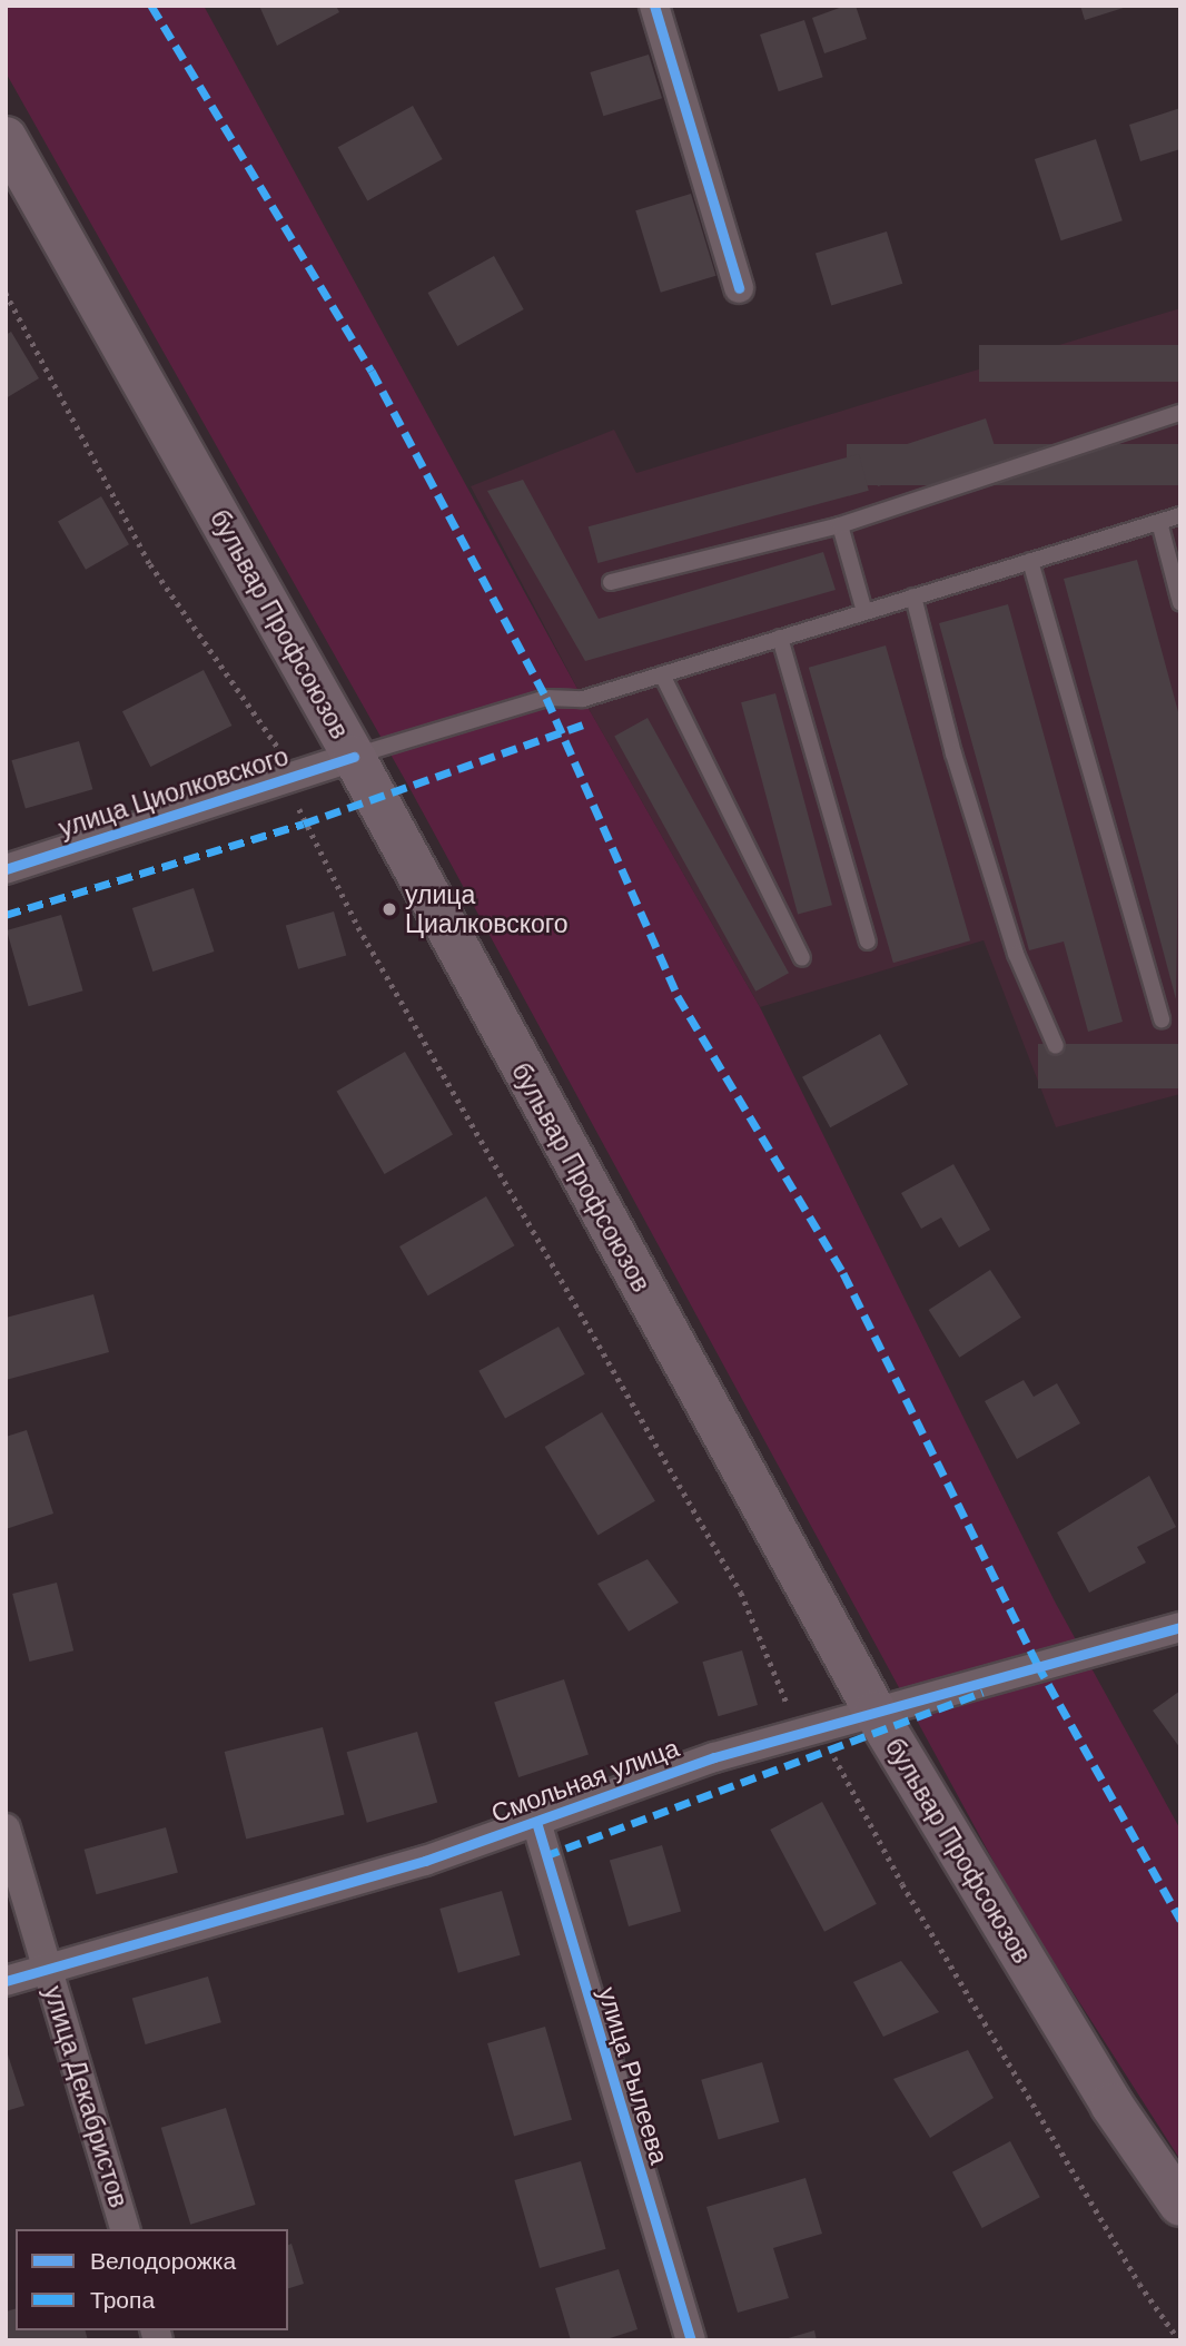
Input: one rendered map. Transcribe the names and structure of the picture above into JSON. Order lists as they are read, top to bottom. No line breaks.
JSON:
{"streets":{"main road":["бульвар Профсоюзов"],"street":["улица Циолковского","Смольная улица","улица Рылеева","улица Декабристов"]},"crossings":[["бульвар Профсоюзов","улица Циолковского"],["бульвар Профсоюзов","Смольная улица"],["Смольная улица","улица Рылеева"],["Смольная улица","улица Декабристов"]],"places":["улица Циалковского"],"legend":["Велодорожка","Тропа"]}
